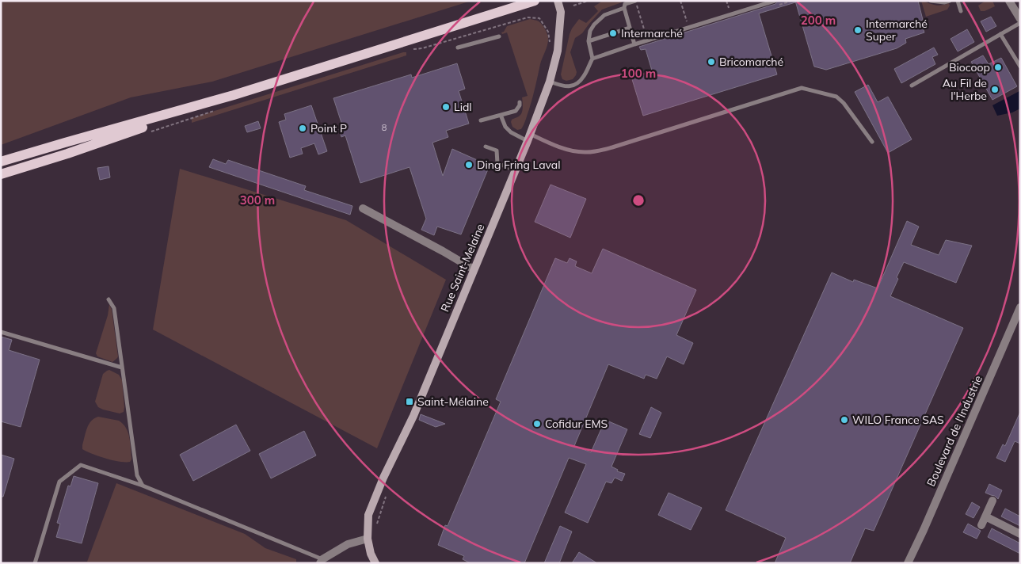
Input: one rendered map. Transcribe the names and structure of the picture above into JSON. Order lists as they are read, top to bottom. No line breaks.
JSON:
{"streets":{"main road":["Rue Saint-Melaine"],"street":["Boulevard de l'Industrie"]},"places":{"other":["Intermarché Super","Intermarché","Bricomarché","Biocoop","Au Fil de l'Herbe","Lidl","Point P","Ding Fring Laval","WILO France SAS","Cofidur EMS"],"transit":["Saint-Mélaine"]},"house_numbers":["8"],"rings":["200 m","100 m","300 m"]}
